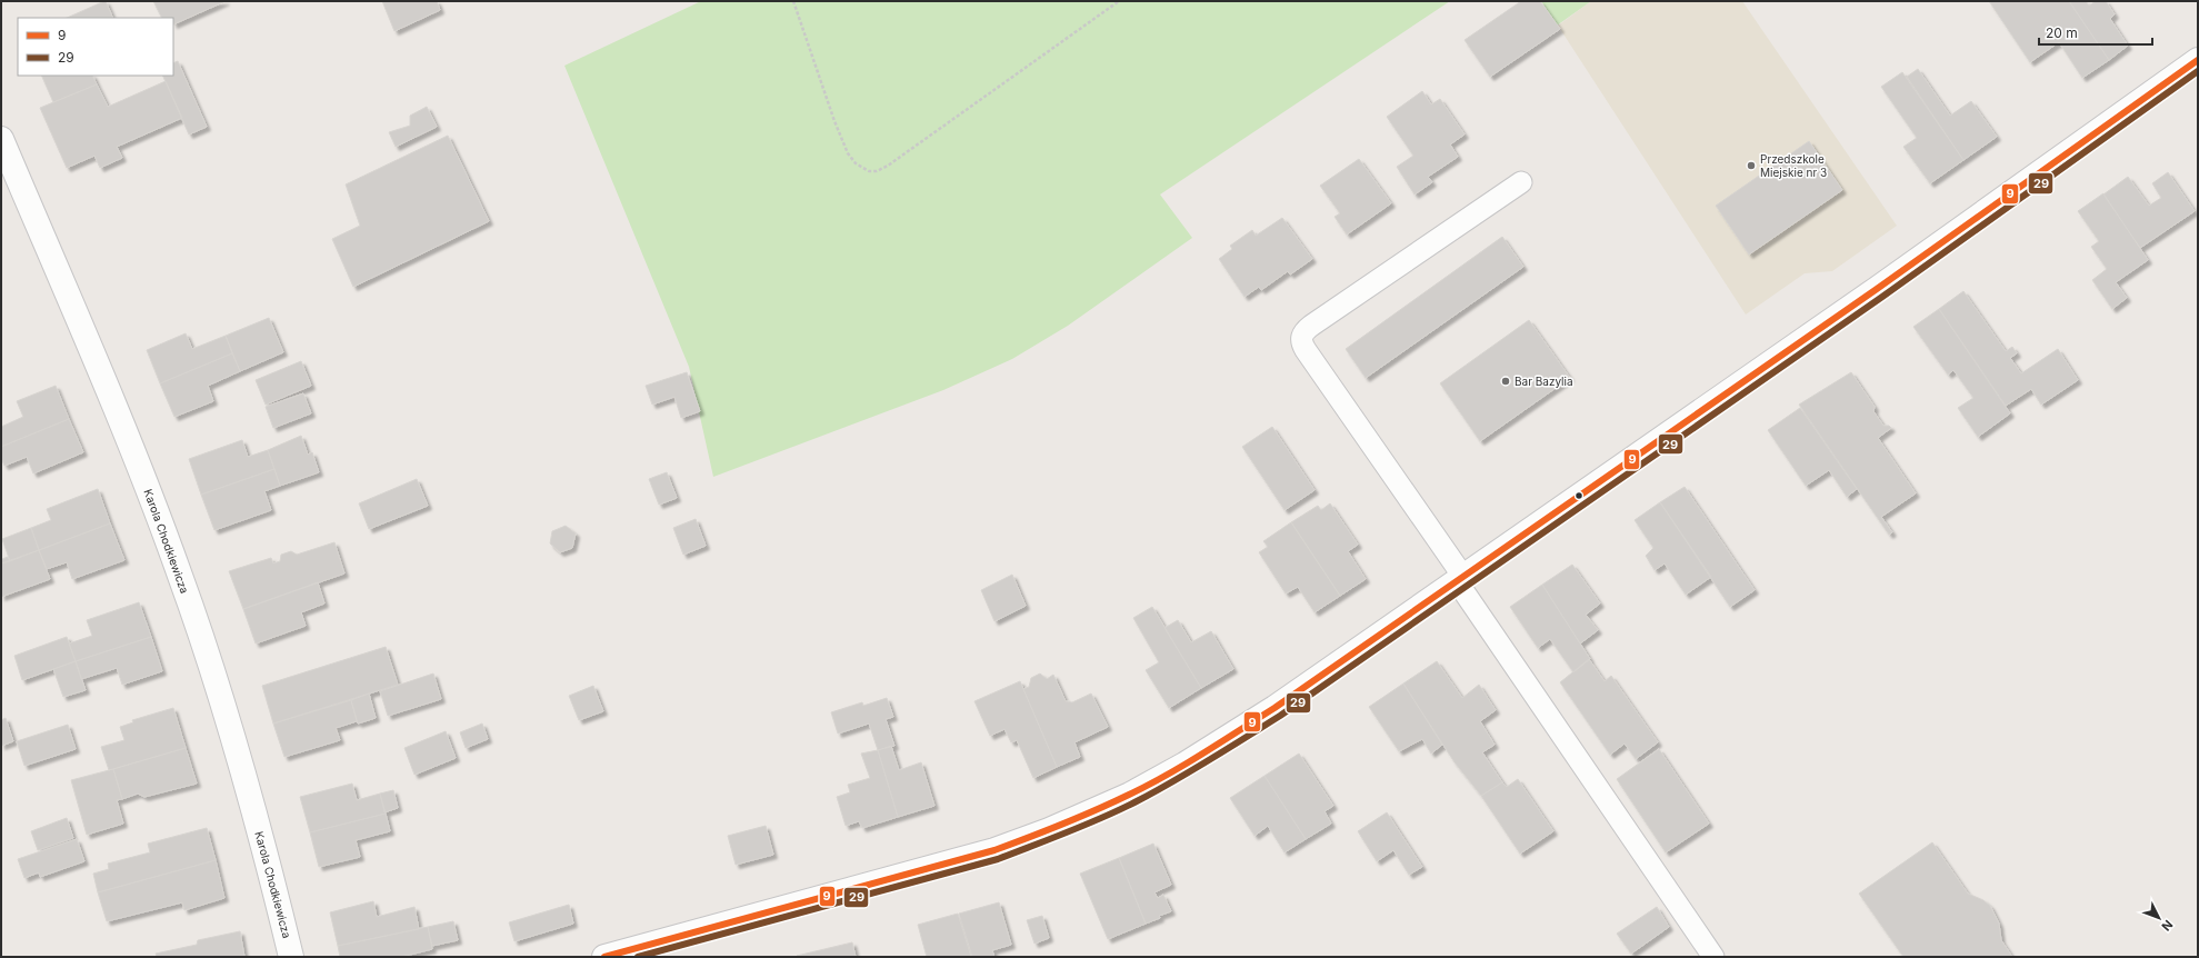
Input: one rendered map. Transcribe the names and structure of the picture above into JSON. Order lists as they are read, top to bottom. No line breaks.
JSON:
{"streets":{"street":["Karola Chodkiewicza"]},"places":["Przedszkole Miejskie nr 3","Bar Bazylia"],"lines":["transit line 9","transit line 29"],"legend":["9","29"],"scale_bar":"20 m","north":"bottom right"}
